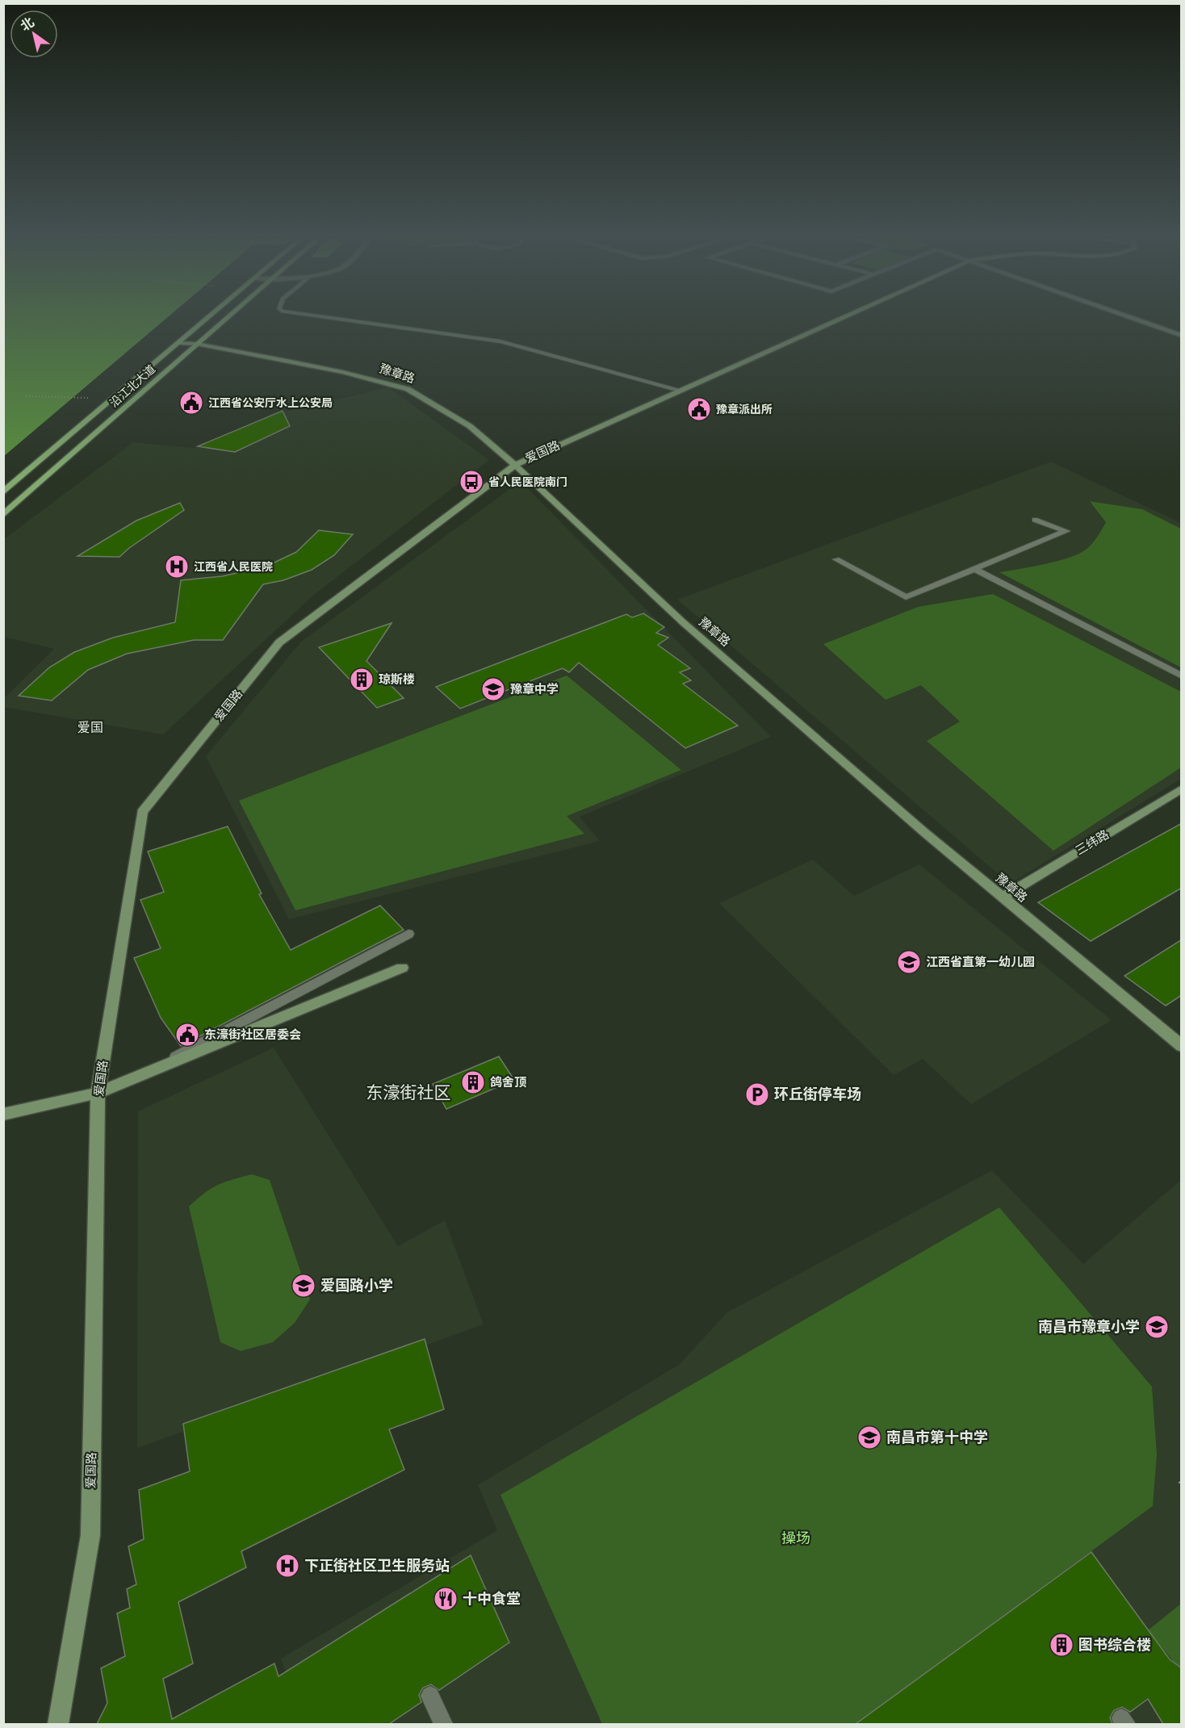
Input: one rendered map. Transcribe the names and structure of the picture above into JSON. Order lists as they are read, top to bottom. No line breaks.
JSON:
{"streets":{"main road":["沿江北大道"],"street":["豫章路","爱国路","三纬路"]},"crossings":[["豫章路","沿江北大道"],["豫章路","爱国路"],["豫章路","三纬路"]],"districts":["爱国","东濠街社区"],"parks":["操场"],"places":{"public building":["江西省公安厅水上公安局","豫章派出所","东濠街社区居委会"],"bus stop":["省人民医院南门"],"hospital":["江西省人民医院","下正街社区卫生服务站"],"building":["琼斯楼","鸽舍顶","图书综合楼"],"school or university":["豫章中学","江西省直第一幼儿园","爱国路小学","南昌市豫章小学","南昌市第十中学"],"parking":["环丘街停车场"],"restaurant":["十中食堂"]},"north":"top left"}
